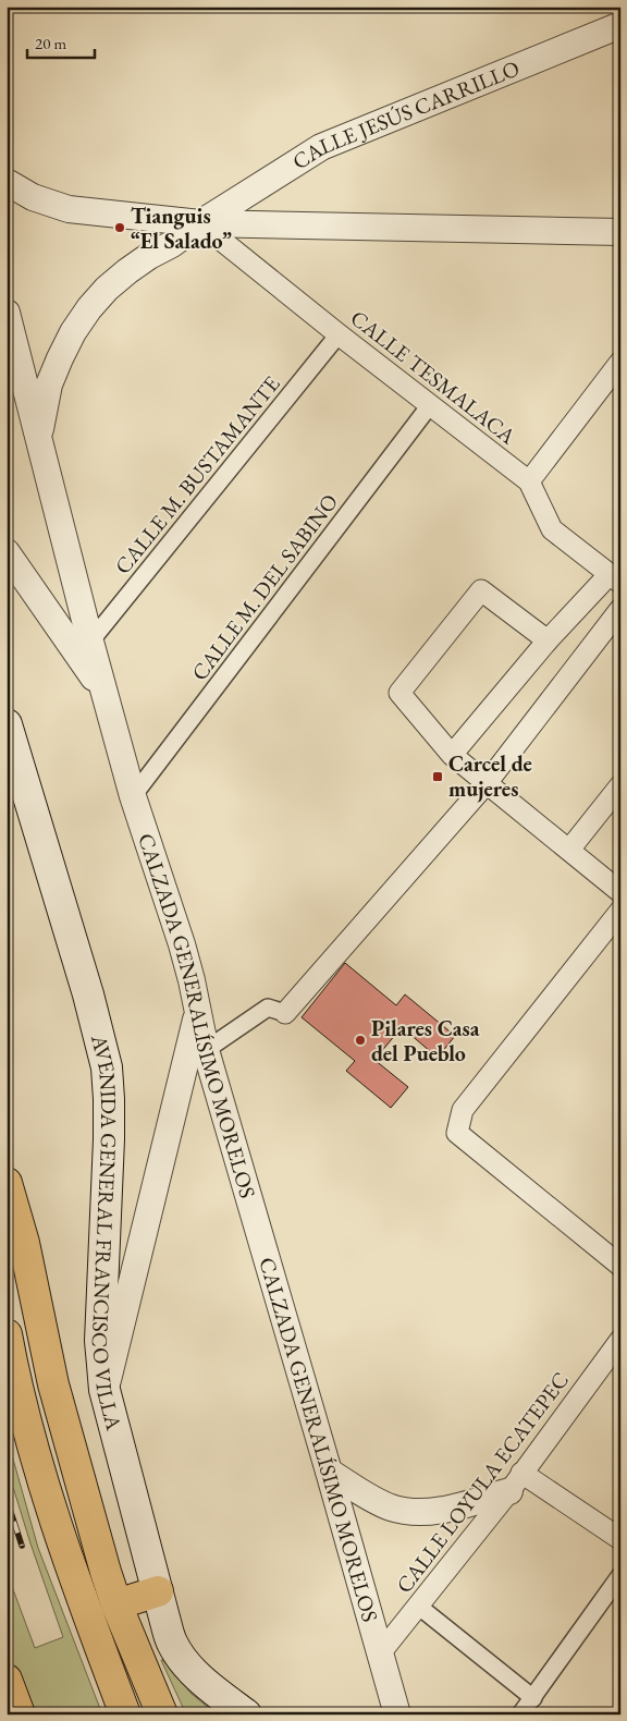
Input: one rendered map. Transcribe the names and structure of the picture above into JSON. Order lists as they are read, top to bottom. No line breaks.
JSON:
{"streets":{"main road":["AVENIDA GENERAL FRANCISCO VILLA"],"street":["CALLE JESÚS CARRILLO","CALLE TESMALACA","CALLE M. BUSTAMANTE","CALLE M. DEL SABINO","CALZADA GENERALÍSIMO MORELOS","CALLE LOYULA ECATEPEC"]},"crossings":[["CALLE JESÚS CARRILLO","CALLE TESMALACA"],["CALLE JESÚS CARRILLO","CALZADA GENERALÍSIMO MORELOS"],["CALLE TESMALACA","CALLE M. BUSTAMANTE"],["CALLE TESMALACA","CALLE M. DEL SABINO"],["CALLE M. BUSTAMANTE","CALZADA GENERALÍSIMO MORELOS"],["CALLE M. DEL SABINO","CALZADA GENERALÍSIMO MORELOS"],["CALZADA GENERALÍSIMO MORELOS","CALLE LOYULA ECATEPEC"]],"places":{"other":["Tianguis “El Salado”","Pilares Casa del Pueblo"],"transit":["Carcel de mujeres"]},"scale_bar":"20 m"}
